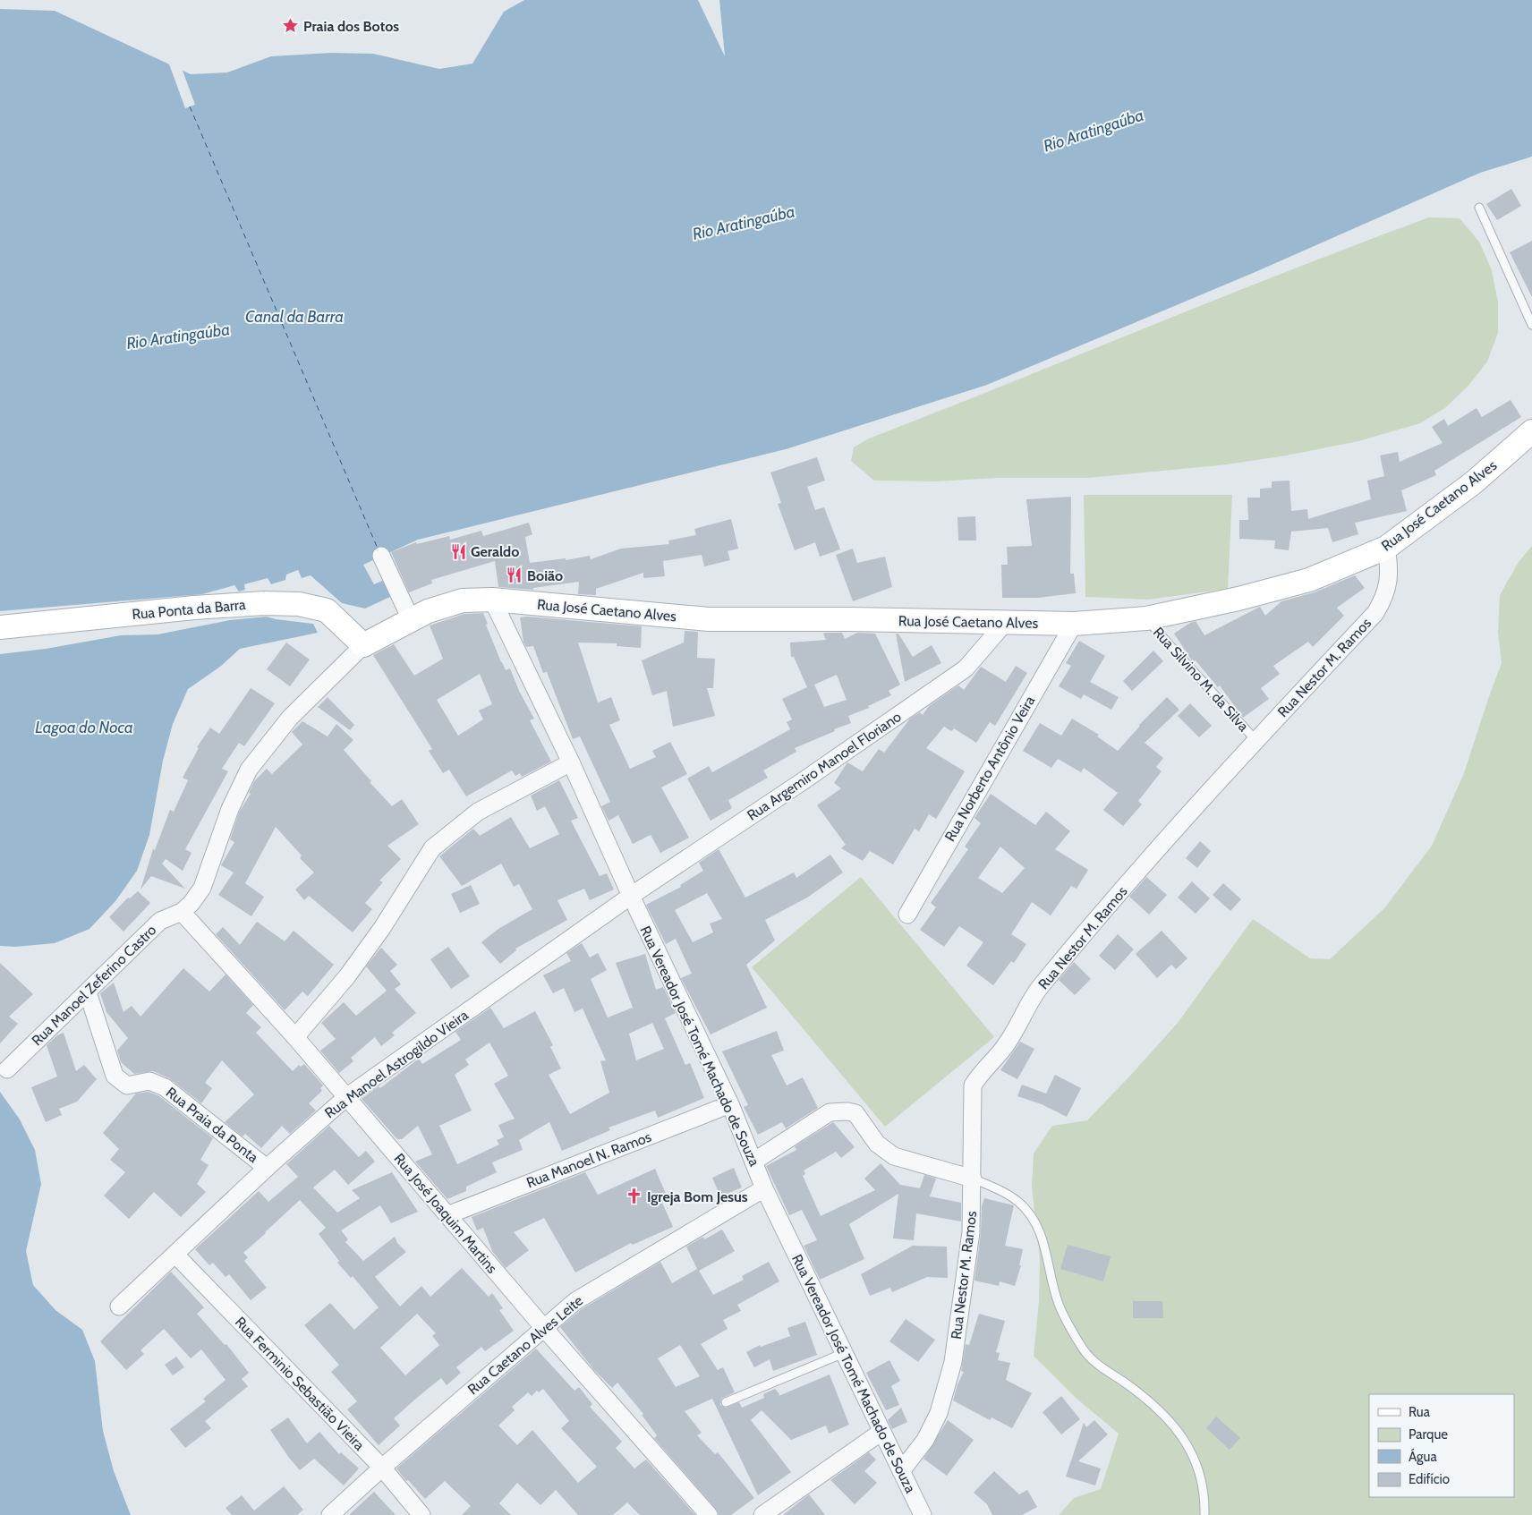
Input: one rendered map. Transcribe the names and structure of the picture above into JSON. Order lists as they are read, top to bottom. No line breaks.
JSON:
{"streets":{"street":["Rua José Caetano Alves","Rua Ponta da Barra","Rua Nestor M. Ramos","Rua Argemiro Manoel Floriano","Rua Norberto Antônio Veira","Rua Manoel Zeferino Castro","Rua Vereador José Tomé Machado de Souza","Rua Manoel Astrogildo Vieira","Rua Praia da Ponta","Rua Manoel N. Ramos","Rua José Joaquim Martins","Rua Caetano Alves Leite","Rua Ferminio Sebastião Vieira"],"lane":["Rua Silvino M. da Silva"]},"crossings":[["Rua José Caetano Alves","Rua Ponta da Barra"],["Rua José Caetano Alves","Rua Nestor M. Ramos"],["Rua José Caetano Alves","Rua Silvino M. da Silva"],["Rua José Caetano Alves","Rua Argemiro Manoel Floriano"],["Rua José Caetano Alves","Rua Norberto Antônio Veira"],["Rua José Caetano Alves","Rua Manoel Zeferino Castro"],["Rua José Caetano Alves","Rua Vereador José Tomé Machado de Souza"],["Rua Ponta da Barra","Rua Manoel Zeferino Castro"],["Rua Nestor M. Ramos","Rua Silvino M. da Silva"],["Rua Nestor M. Ramos","Rua Vereador José Tomé Machado de Souza"],["Rua Argemiro Manoel Floriano","Rua Vereador José Tomé Machado de Souza"],["Rua Argemiro Manoel Floriano","Rua Manoel Astrogildo Vieira"],["Rua Manoel Zeferino Castro","Rua Praia da Ponta"],["Rua Manoel Zeferino Castro","Rua José Joaquim Martins"],["Rua Vereador José Tomé Machado de Souza","Rua Manoel Astrogildo Vieira"],["Rua Vereador José Tomé Machado de Souza","Rua Manoel N. Ramos"],["Rua Vereador José Tomé Machado de Souza","Rua Caetano Alves Leite"],["Rua Manoel Astrogildo Vieira","Rua Praia da Ponta"],["Rua Manoel Astrogildo Vieira","Rua José Joaquim Martins"],["Rua Manoel Astrogildo Vieira","Rua Ferminio Sebastião Vieira"],["Rua Manoel N. Ramos","Rua José Joaquim Martins"],["Rua José Joaquim Martins","Rua Caetano Alves Leite"],["Rua Caetano Alves Leite","Rua Ferminio Sebastião Vieira"]],"water":["Rio Aratingaúba","Canal da Barra","Lagoa do Noca"],"places":{"place":["Praia dos Botos"],"restaurant":["Geraldo","Boião"],"church":["Igreja Bom Jesus"]},"legend":["Rua","Parque","Água","Edifício"]}
